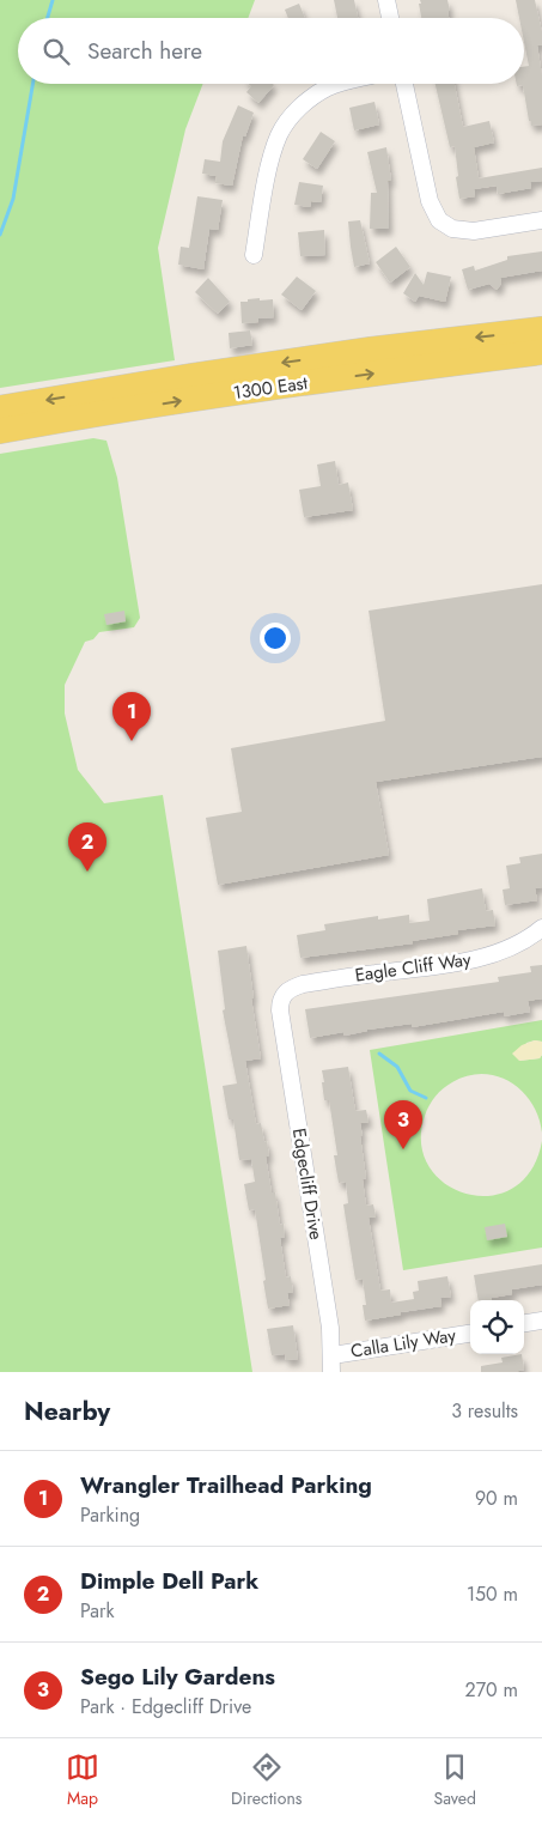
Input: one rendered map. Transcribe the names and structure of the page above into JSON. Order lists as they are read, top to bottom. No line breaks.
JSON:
{"streets":{"main road":["1300 East"],"street":["Eagle Cliff Way","Edgecliff Drive","Calla Lily Way"]},"crossings":[["Eagle Cliff Way","Edgecliff Drive"],["Edgecliff Drive","Calla Lily Way"]],"page":{"search":"Search here","pins":["1","2","3"],"heading":["Nearby","3 results"],"list":[{"mark":"1","name":"Wrangler Trailhead Parking","note":"Parking","value":"90 m"},{"mark":"2","name":"Dimple Dell Park","note":"Park","value":"150 m"},{"mark":"3","name":"Sego Lily Gardens","note":"Park · Edgecliff Drive","value":"270 m"}],"nav":["Map","Directions","Saved"]}}
